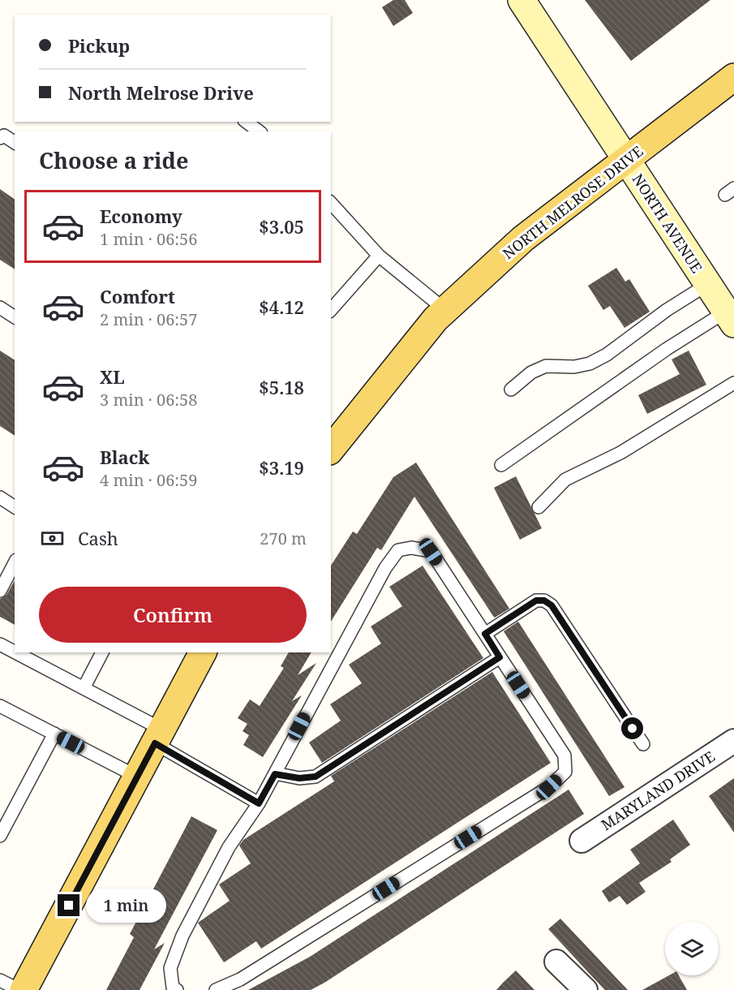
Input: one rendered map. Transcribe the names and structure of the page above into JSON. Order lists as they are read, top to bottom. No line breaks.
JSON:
{"streets":{"main road":["NORTH MELROSE DRIVE","NORTH AVENUE"],"street":["MARYLAND DRIVE"]},"crossings":[["NORTH MELROSE DRIVE","NORTH AVENUE"]],"page":{"banner":["Pickup","North Melrose Drive"],"heading":"Choose a ride","list":[{"name":"Economy","note":"1 min · 06:56","value":"$3.05"},{"name":"Comfort","note":"2 min · 06:57","value":"$4.12"},{"name":"XL","note":"3 min · 06:58","value":"$5.18"},{"name":"Black","note":"4 min · 06:59","value":"$3.19"}],"pay":["Cash","270 m"],"buttons":"Confirm","bubble":"1 min"}}
